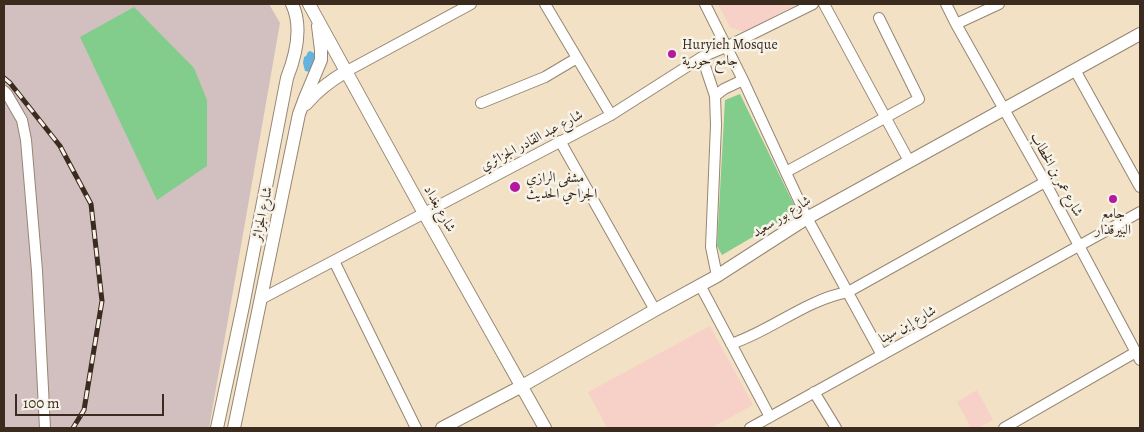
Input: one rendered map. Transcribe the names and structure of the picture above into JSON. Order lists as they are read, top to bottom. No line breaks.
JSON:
{"streets":{"main road":["شارع بغداد","شارع الجزائر","شارع بور سعيد"],"street":["شارع عبد القادر الجزائري","شارع عمر بن الخطاب","شارع إبن سينا"]},"crossings":[["شارع عبد القادر الجزائري","شارع بغداد"],["شارع عبد القادر الجزائري","شارع الجزائر"],["شارع عمر بن الخطاب","شارع بور سعيد"],["شارع عمر بن الخطاب","شارع إبن سينا"],["شارع بغداد","شارع الجزائر"],["شارع بغداد","شارع بور سعيد"]],"places":["Huryieh Mosque جامع حورية","مشفى الرازي الجراحي الحديث","جامع البيرقدار"],"scale_bar":"100 m"}
